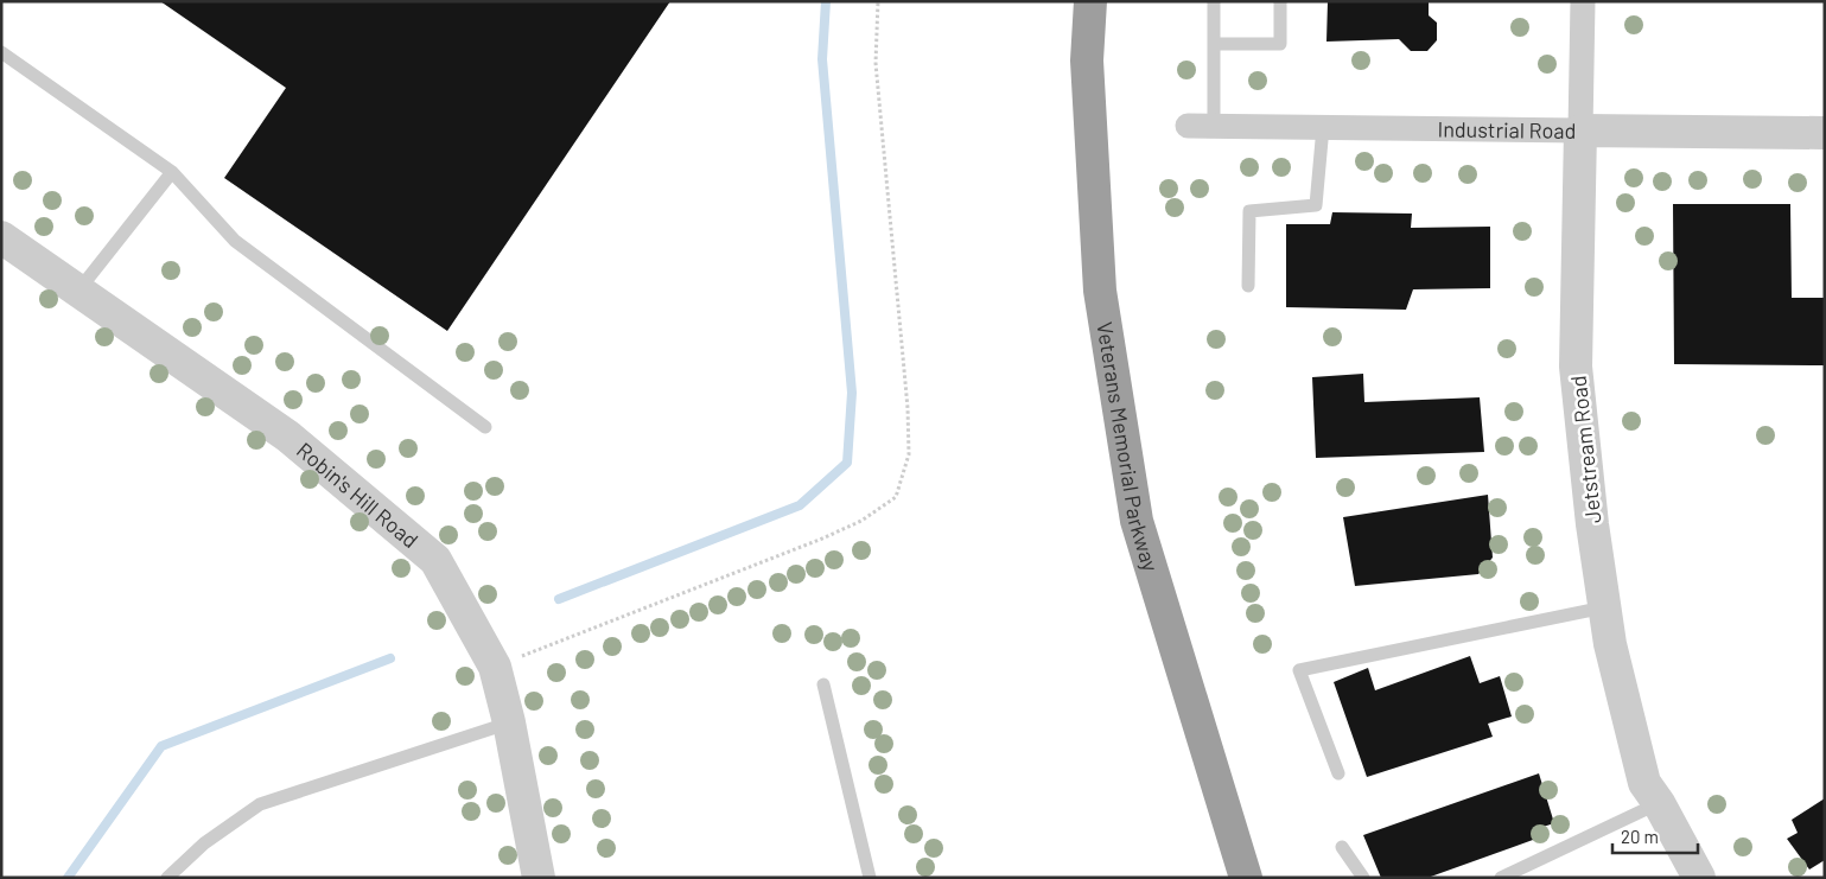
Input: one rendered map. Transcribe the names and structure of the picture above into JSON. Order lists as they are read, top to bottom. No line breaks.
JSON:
{"streets":{"highway":["Veterans Memorial Parkway"],"street":["Industrial Road","Jetstream Road","Robin's Hill Road"]},"crossings":[["Industrial Road","Jetstream Road"]],"scale_bar":"20 m"}
